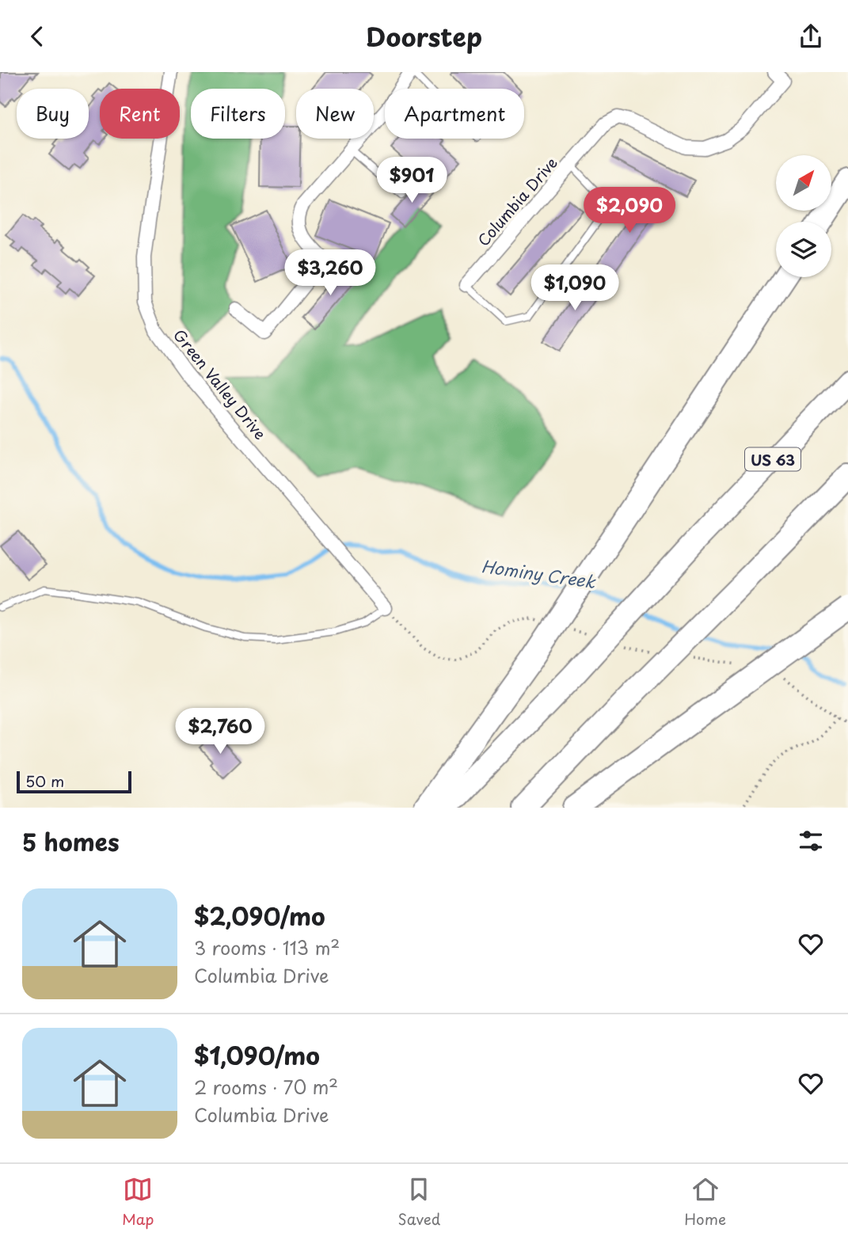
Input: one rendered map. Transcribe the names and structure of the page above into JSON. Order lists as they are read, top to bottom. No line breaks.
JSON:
{"streets":{"highway":["US 63"],"street":["Columbia Drive","Green Valley Drive"]},"water":["Hominy Creek"],"scale_bar":"50 m","north":"top right","page":{"header":"Doorstep","chip":["Buy","Rent","Filters","New","Apartment"],"price":["$901","$2,090","$3,260","$1,090","$2,760"],"scale":"50 m","heading":"5 homes","list":[{"name":"$2,090/mo","note":"3 rooms · 113 m² · Columbia Drive"},{"name":"$1,090/mo","note":"2 rooms · 70 m² · Columbia Drive"}],"tabs":["Map","Saved","Home"]}}
